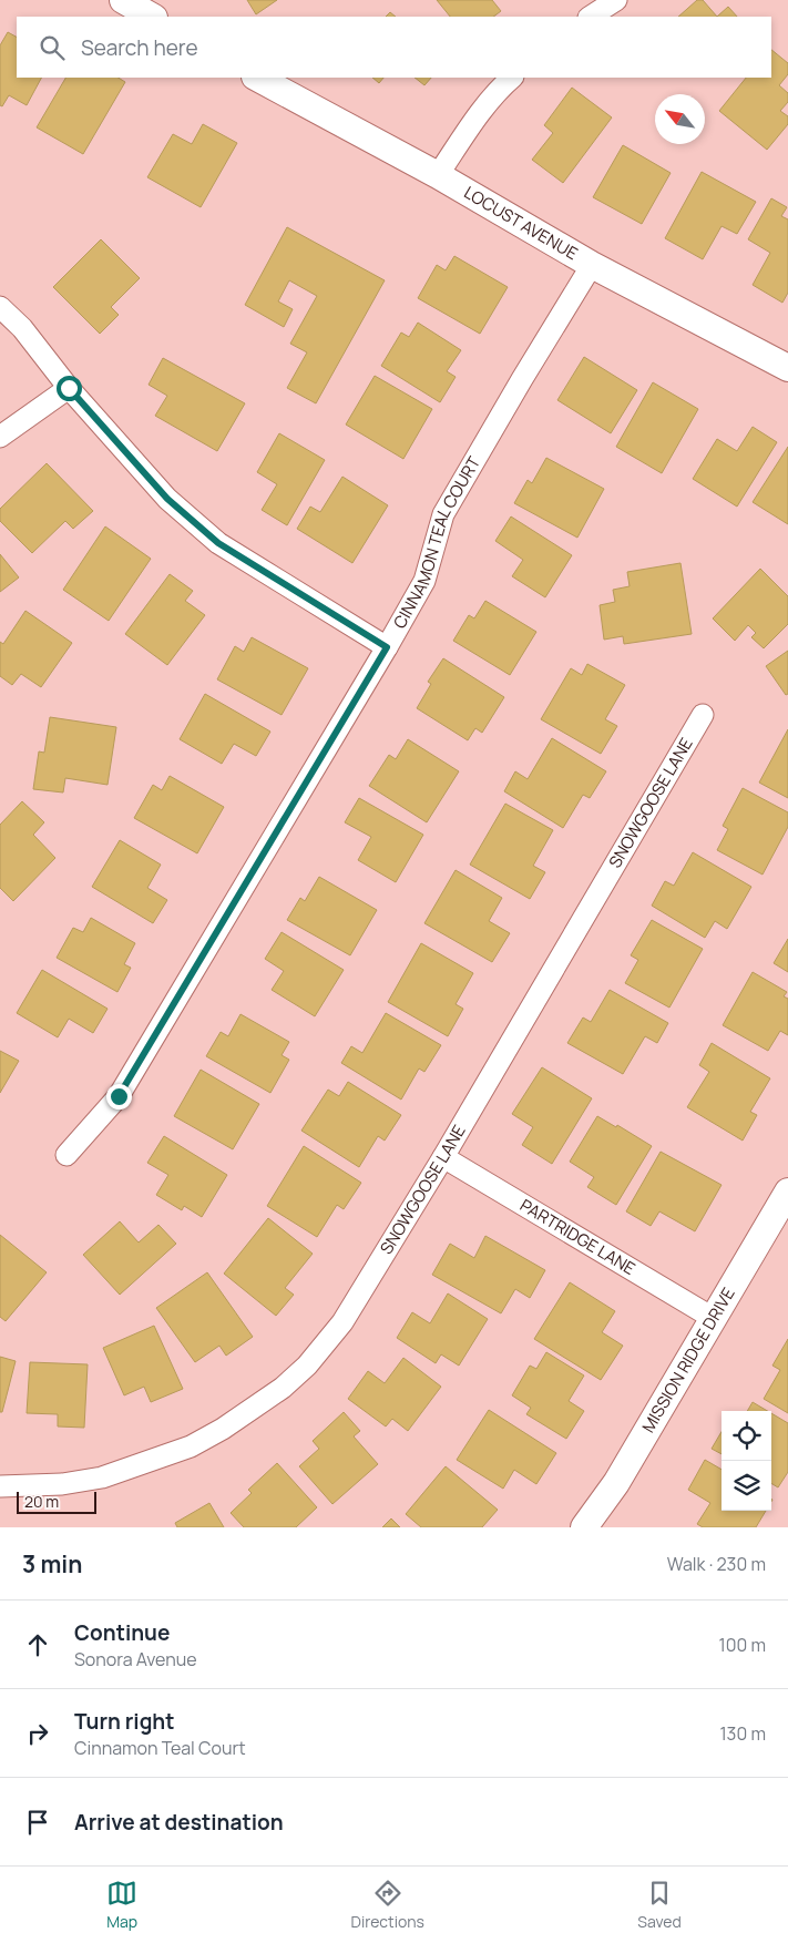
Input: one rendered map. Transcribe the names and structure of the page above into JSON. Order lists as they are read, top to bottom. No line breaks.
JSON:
{"streets":{"street":["LOCUST AVENUE","CINNAMON TEAL COURT","SNOWGOOSE LANE","PARTRIDGE LANE","MISSION RIDGE DRIVE"]},"crossings":[["LOCUST AVENUE","CINNAMON TEAL COURT"],["SNOWGOOSE LANE","PARTRIDGE LANE"],["PARTRIDGE LANE","MISSION RIDGE DRIVE"]],"scale_bar":"20 m","north":"top left","page":{"search":"Search here","scale":"20 m","heading":["3 min","Walk · 230 m"],"list":[["Continue","Sonora Avenue","100 m"],["Turn right","Cinnamon Teal Court","130 m"],"Arrive at destination"],"nav":["Map","Directions","Saved"]}}
